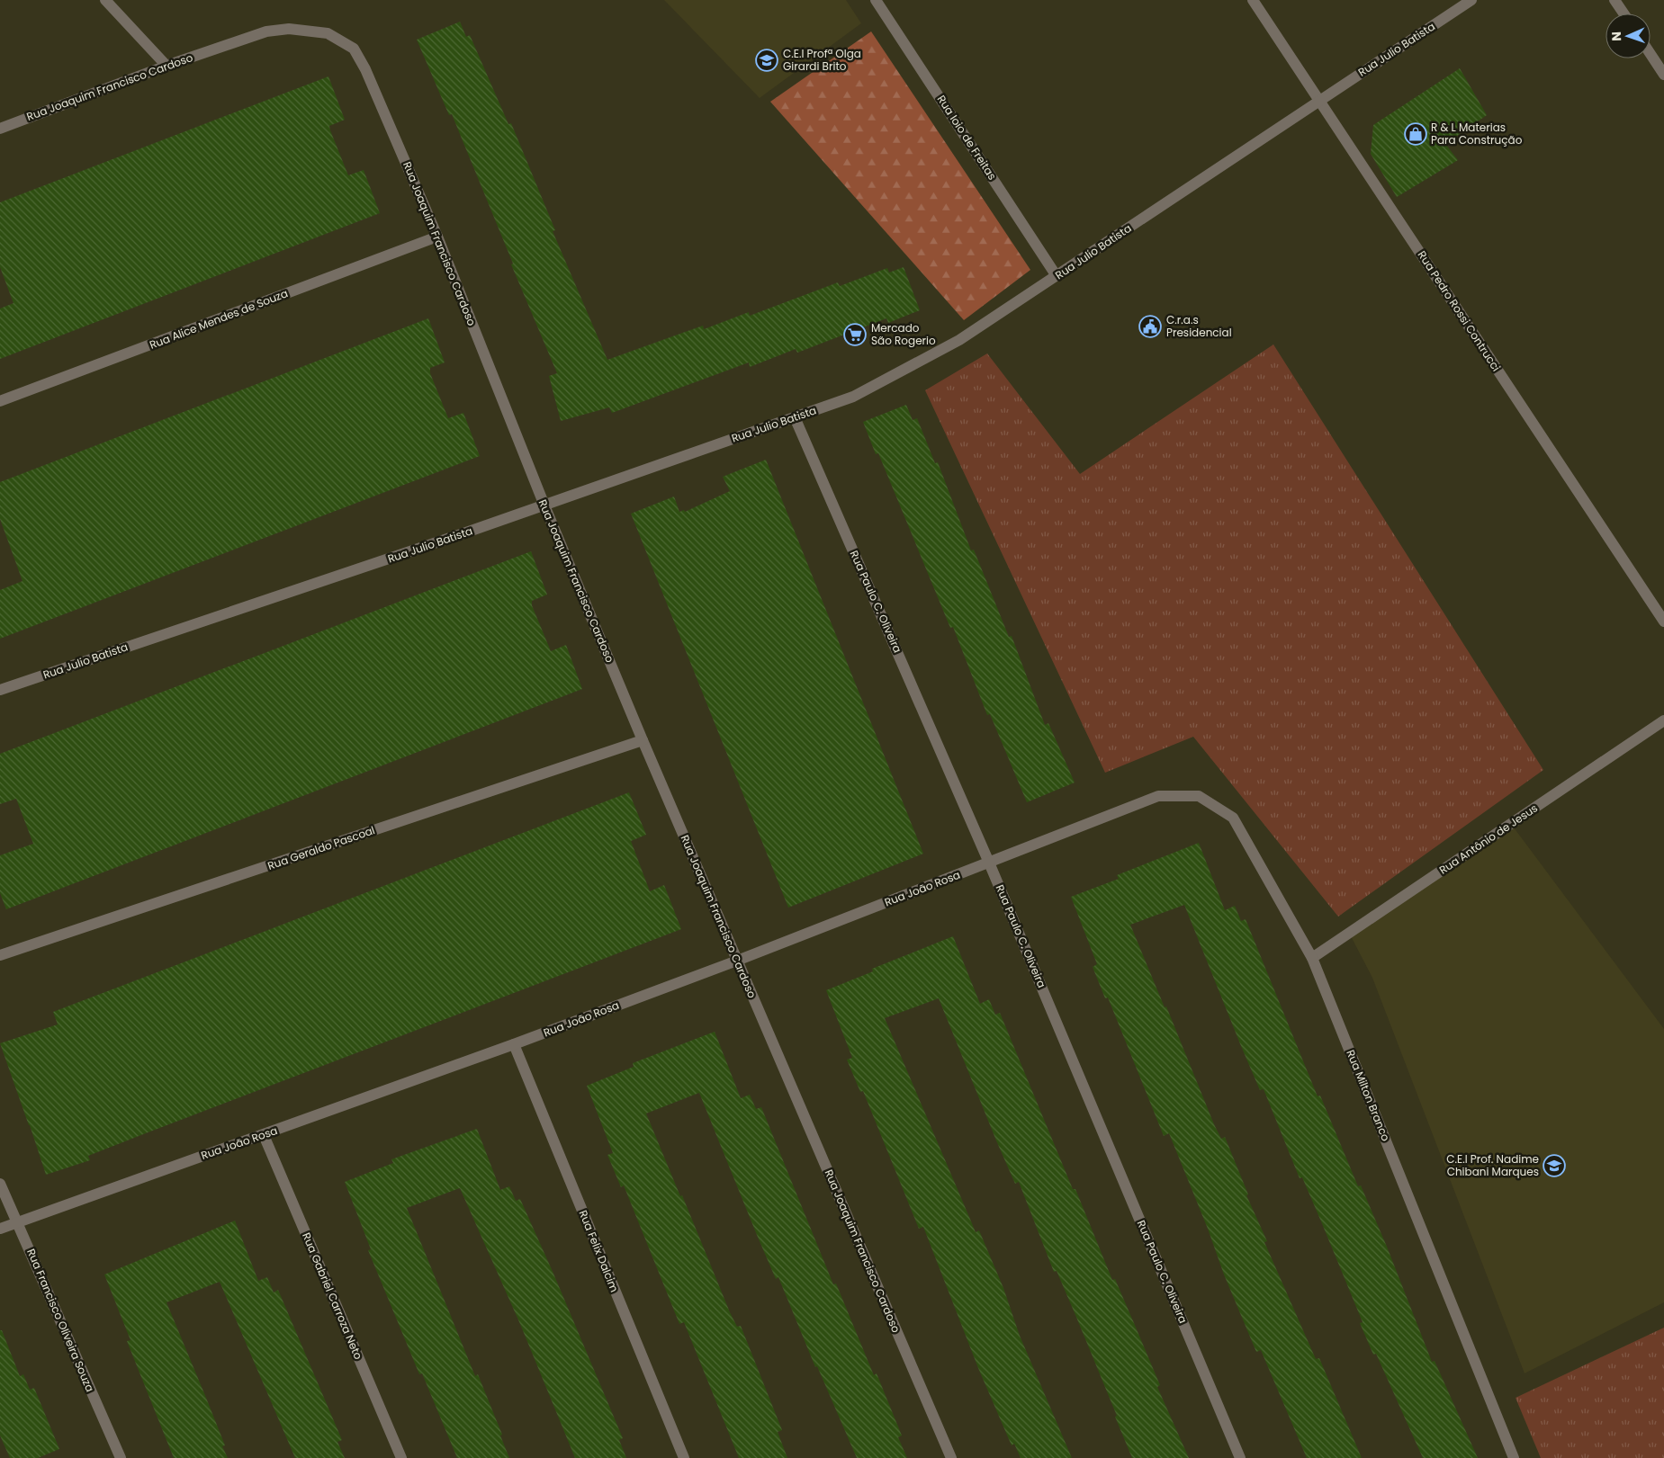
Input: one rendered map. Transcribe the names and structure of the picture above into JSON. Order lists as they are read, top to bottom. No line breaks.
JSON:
{"streets":{"street":["Rua Julio Batista","Rua Joaquim Francisco Cardoso","Rua Ioio de Freitas","Rua Pedro Rossi Contrucci","Rua Alice Mendes de Souza","Rua Paulo C. Oliveira","Rua Antônio de Jesus","Rua Geraldo Pascoal","Rua João Rosa","Rua Milton Branco","Rua Felix Dalcim","Rua Gabriel Carroza Neto","Rua Francisco Oliveira Souza"]},"crossings":[["Rua Julio Batista","Rua Joaquim Francisco Cardoso"],["Rua Julio Batista","Rua Ioio de Freitas"],["Rua Julio Batista","Rua Pedro Rossi Contrucci"],["Rua Julio Batista","Rua Paulo C. Oliveira"],["Rua Joaquim Francisco Cardoso","Rua Alice Mendes de Souza"],["Rua Joaquim Francisco Cardoso","Rua Geraldo Pascoal"],["Rua Joaquim Francisco Cardoso","Rua João Rosa"],["Rua Paulo C. Oliveira","Rua João Rosa"],["Rua Antônio de Jesus","Rua Milton Branco"],["Rua João Rosa","Rua Milton Branco"],["Rua João Rosa","Rua Felix Dalcim"],["Rua João Rosa","Rua Gabriel Carroza Neto"],["Rua João Rosa","Rua Francisco Oliveira Souza"]],"places":{"school or university":["C.E.I Profª Olga Girardi Brito","C.E.I Prof. Nadime Chibani Marques"],"shop":["R & L Materias Para Construção"],"public building":["C.r.a.s Presidencial"],"supermarket":["Mercado São Rogerio"]},"north":"left"}
